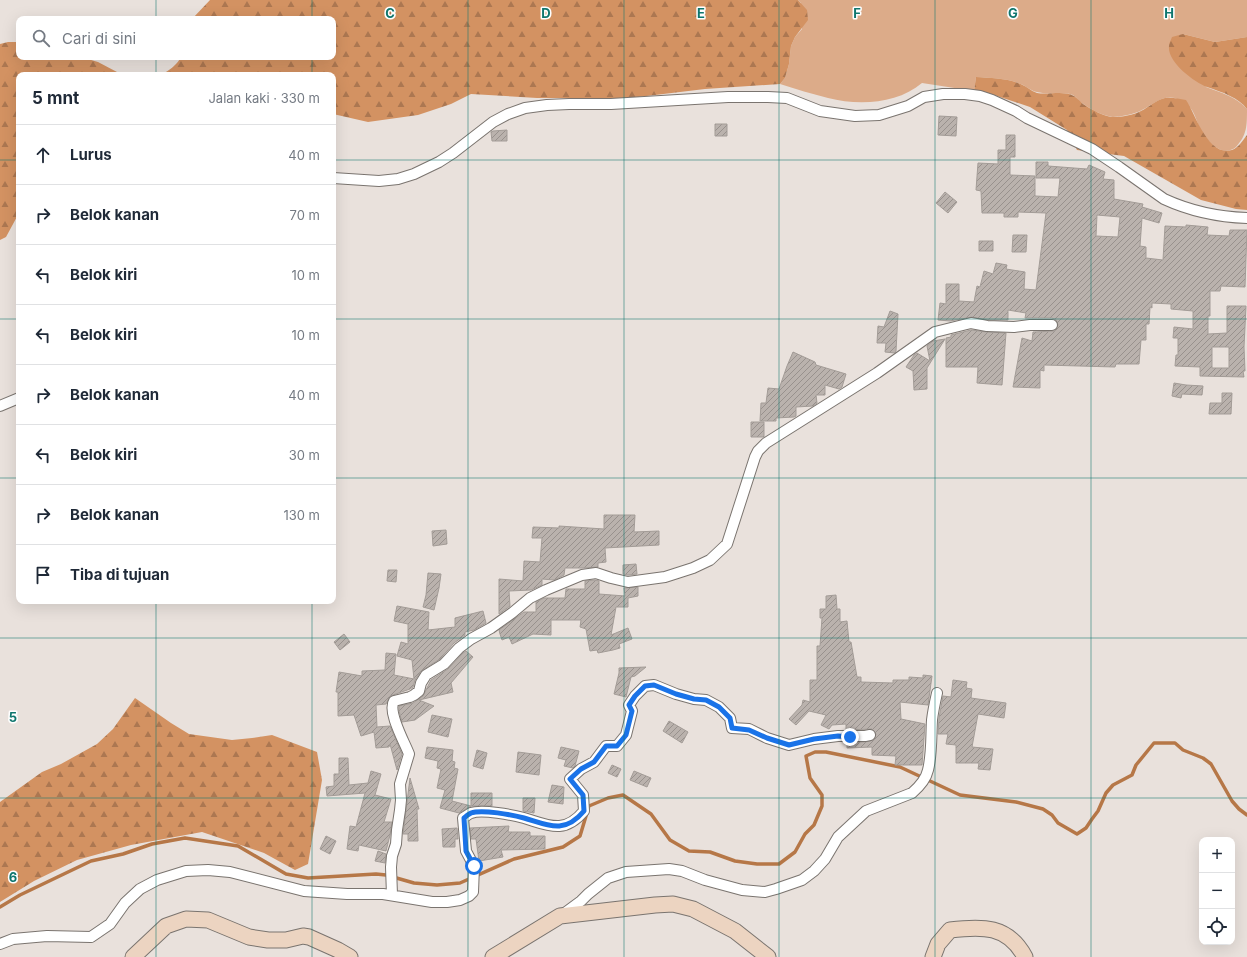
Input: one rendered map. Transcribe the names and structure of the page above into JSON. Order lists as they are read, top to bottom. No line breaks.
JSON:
{"page":{"search":"Cari di sini","heading":["5 mnt","Jalan kaki · 330 m"],"list":[["Lurus","40 m"],["Belok kanan","70 m"],["Belok kiri","10 m"],["Belok kiri","10 m"],["Belok kanan","40 m"],["Belok kiri","30 m"],["Belok kanan","130 m"],"Tiba di tujuan"],"map_buttons":["+","−"]},"grid":{"columns":["C","D","E","F","G","H"],"rows":["5","6"]}}
